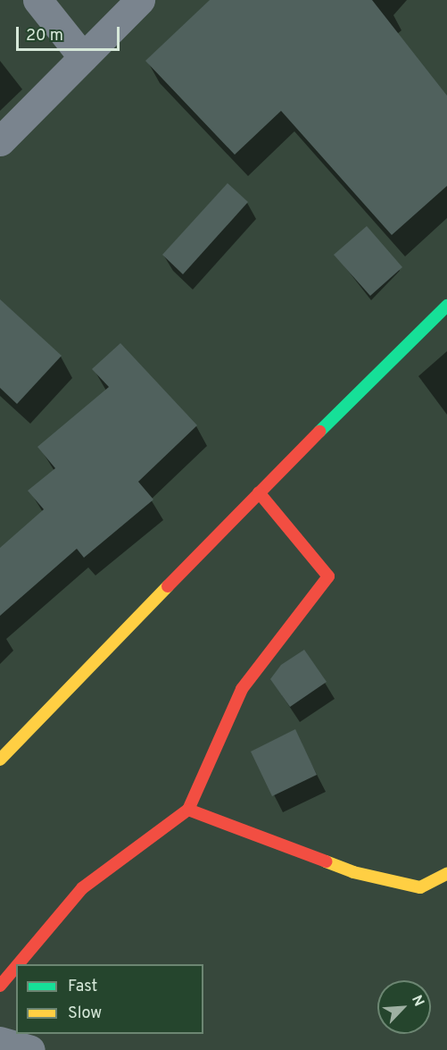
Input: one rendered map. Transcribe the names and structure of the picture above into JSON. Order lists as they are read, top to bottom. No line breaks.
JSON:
{"legend":["Fast","Slow"],"scale_bar":"20 m","north":"top right"}
